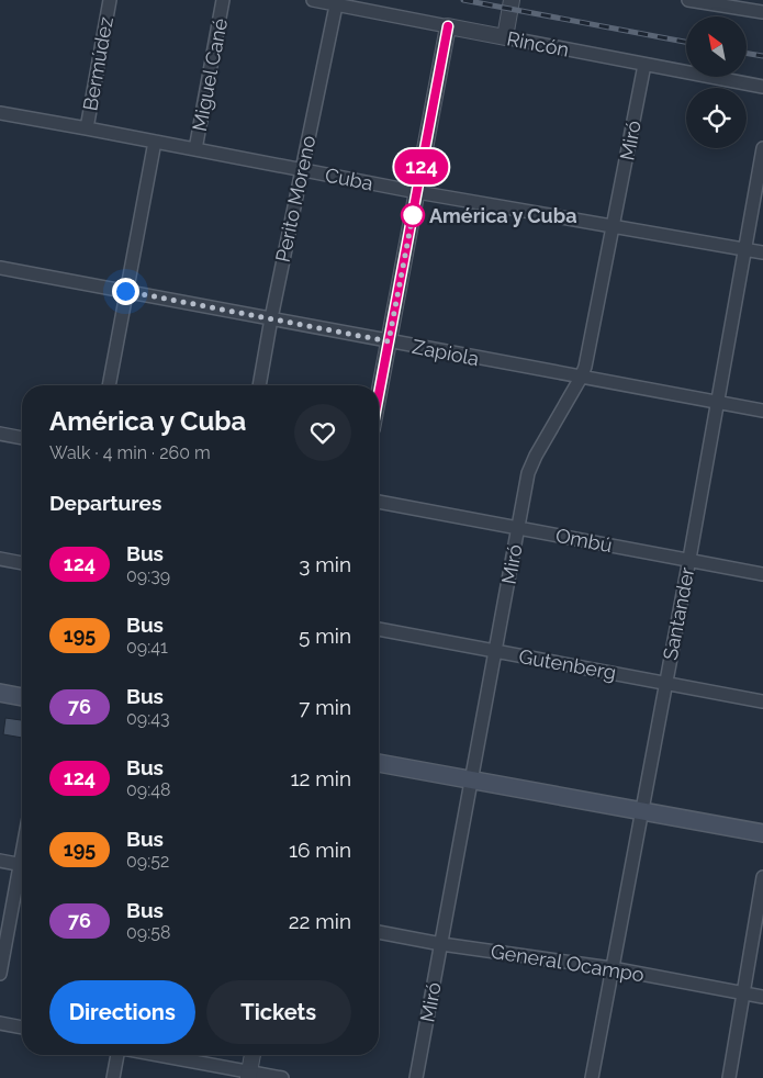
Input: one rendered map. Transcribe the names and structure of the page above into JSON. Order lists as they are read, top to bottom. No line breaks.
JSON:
{"streets":{"street":["Rincón","Bermúdez","Miguel Cané","Miró","Cuba","Perito Moreno","Zapiola","Ombú","Santander","Gutenberg","General Ocampo"]},"crossings":[["Rincón","Miró"],["Rincón","Perito Moreno"],["Bermúdez","Cuba"],["Miguel Cané","Cuba"],["Miró","Cuba"],["Miró","Zapiola"],["Miró","Ombú"],["Miró","Gutenberg"],["Miró","General Ocampo"],["Cuba","Perito Moreno"],["Cuba","Santander"],["Perito Moreno","Zapiola"],["Zapiola","Santander"],["Ombú","Santander"],["Santander","Gutenberg"],["Santander","General Ocampo"]],"places":["América y Cuba"],"lines":["bus line 124"],"north":"top left","page":{"on_map":"124","heading":[["América y Cuba","Walk · 4 min · 260 m"],"Departures"],"list":[{"mark":"124","name":"Bus","note":"09:39","value":"3 min"},{"mark":"195","name":"Bus","note":"09:41","value":"5 min"},{"mark":"76","name":"Bus","note":"09:43","value":"7 min"},{"mark":"124","name":"Bus","note":"09:48","value":"12 min"},{"mark":"195","name":"Bus","note":"09:52","value":"16 min"},{"mark":"76","name":"Bus","note":"09:58","value":"22 min"}],"buttons":["Directions","Tickets"]}}
